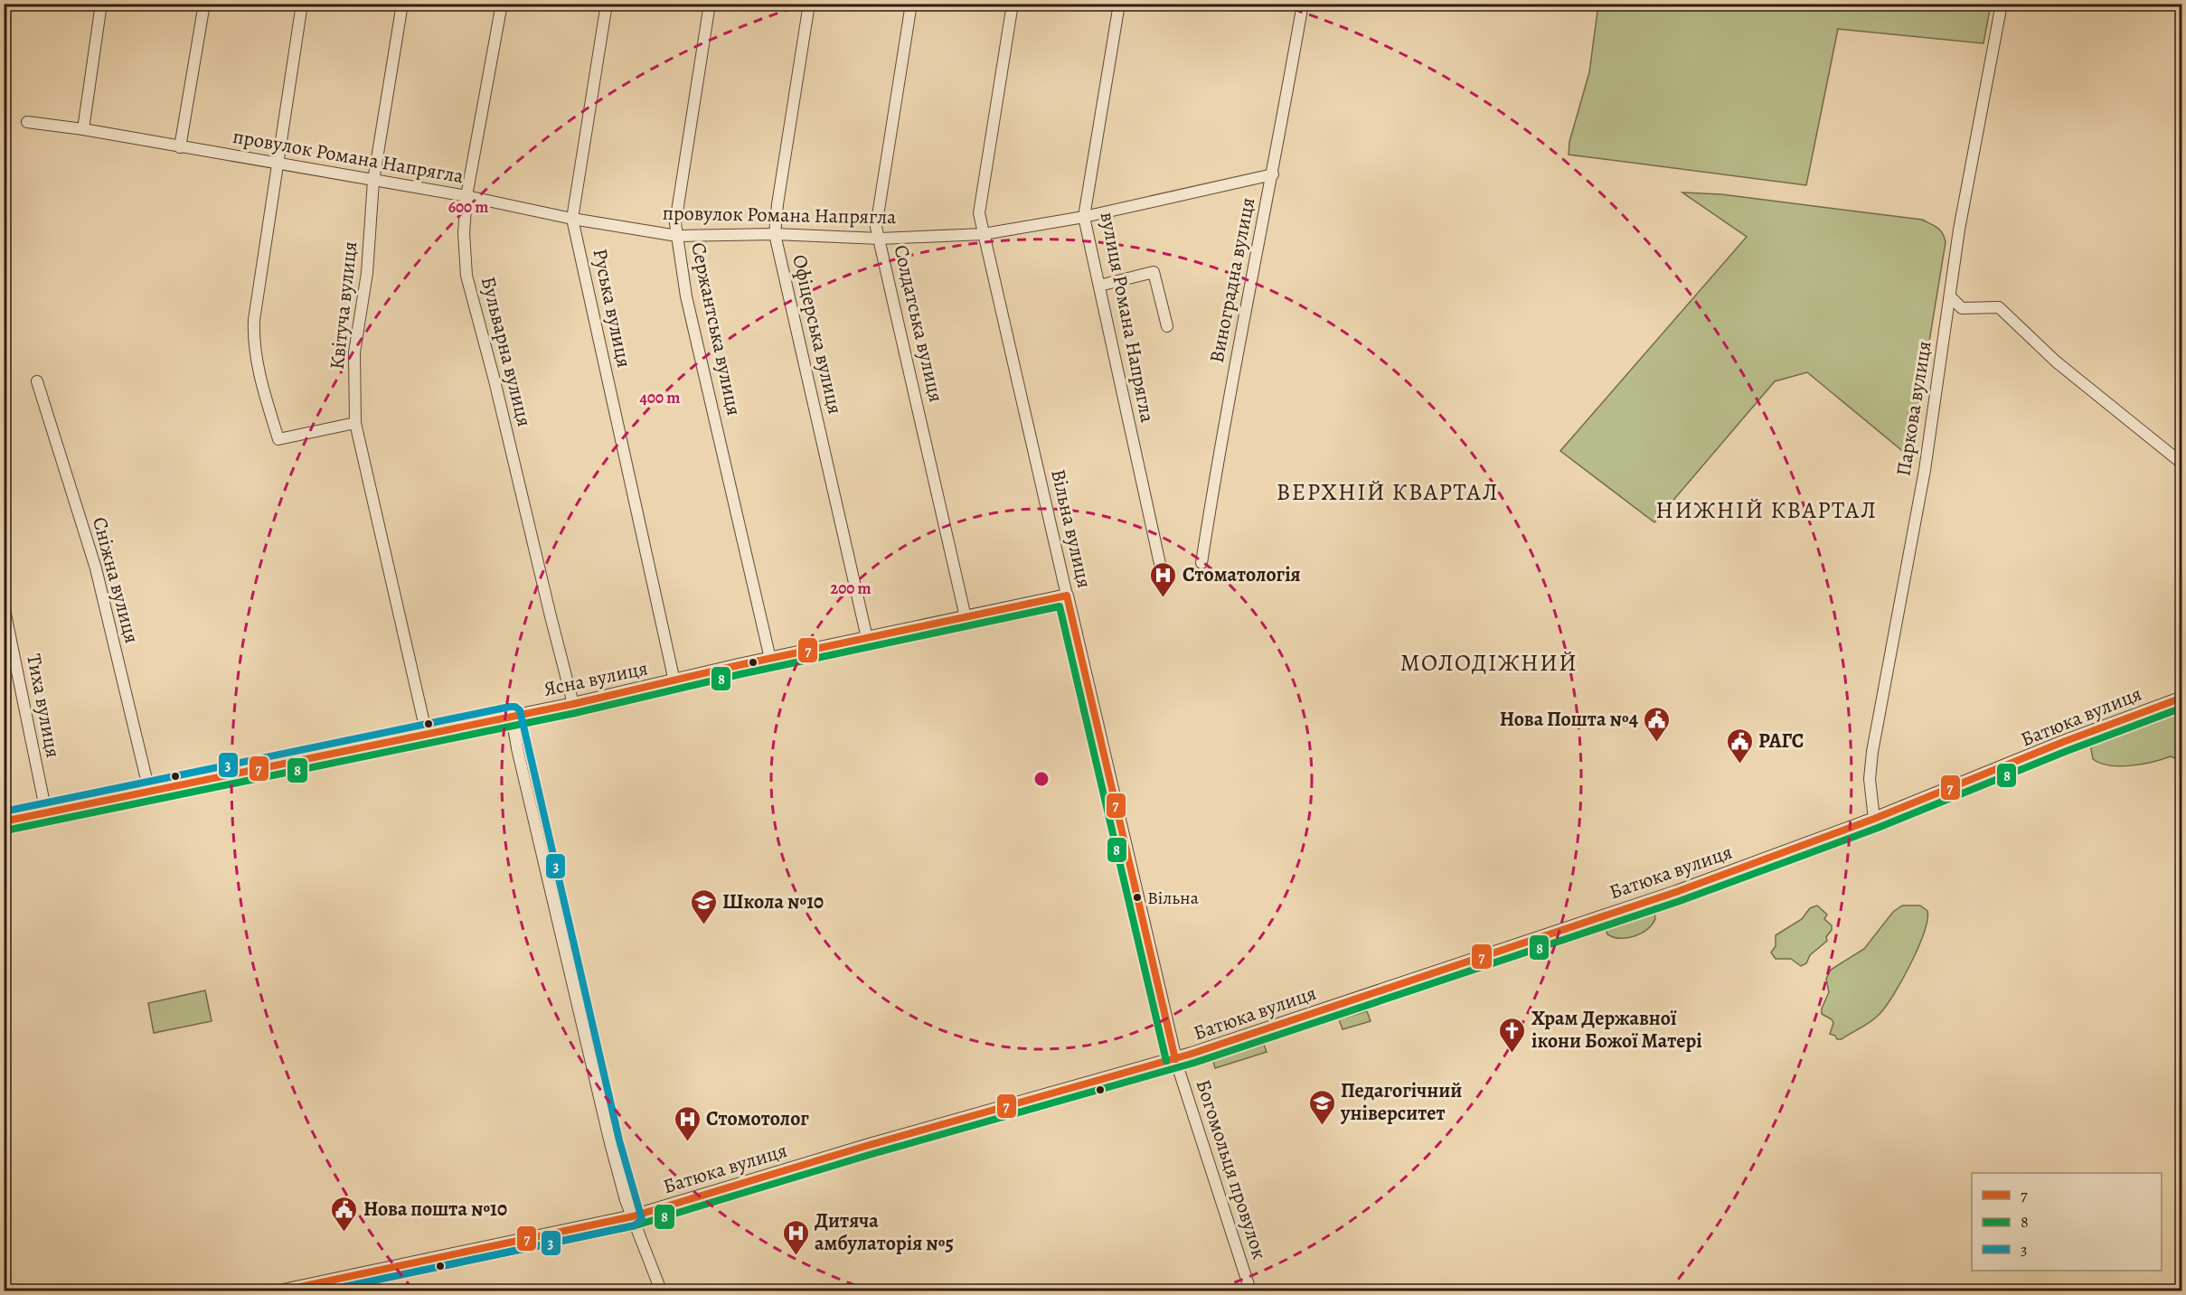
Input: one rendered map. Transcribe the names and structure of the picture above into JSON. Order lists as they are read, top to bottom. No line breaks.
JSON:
{"streets":{"street":["провулок Романа Напрягла","Виноградна вулиця","Квітуча вулиця","Руська вулиця","вулиця Романа Напрягла","Солдатська вулиця","Сержантська вулиця","Офіцерська вулиця","Бульварна вулиця","Паркова вулиця","Вільна вулиця","Сніжна вулиця","Ясна вулиця","Тиха вулиця","Батюка вулиця","Богомольця провулок"]},"crossings":[["провулок Романа Напрягла","Виноградна вулиця"],["провулок Романа Напрягла","Квітуча вулиця"],["провулок Романа Напрягла","Руська вулиця"],["провулок Романа Напрягла","вулиця Романа Напрягла"],["провулок Романа Напрягла","Солдатська вулиця"],["провулок Романа Напрягла","Сержантська вулиця"],["провулок Романа Напрягла","Офіцерська вулиця"],["провулок Романа Напрягла","Бульварна вулиця"],["провулок Романа Напрягла","Вільна вулиця"],["Квітуча вулиця","Ясна вулиця"],["Руська вулиця","Ясна вулиця"],["Солдатська вулиця","Ясна вулиця"],["Сержантська вулиця","Ясна вулиця"],["Офіцерська вулиця","Ясна вулиця"],["Бульварна вулиця","Ясна вулиця"],["Паркова вулиця","Батюка вулиця"],["Вільна вулиця","Ясна вулиця"],["Вільна вулиця","Батюка вулиця"],["Вільна вулиця","Богомольця провулок"],["Сніжна вулиця","Ясна вулиця"],["Ясна вулиця","Тиха вулиця"],["Батюка вулиця","Богомольця провулок"]],"districts":["ВЕРХНІЙ КВАРТАЛ","НИЖНІЙ КВАРТАЛ","МОЛОДІЖНИЙ"],"places":{"hospital":["Стоматологія","Стомотолог","Дитяча амбулаторія №5"],"public building":["Нова Пошта №4","РАГС","Нова пошта №10"],"other":["Вільна"],"school or university":["Школа №10","Педагогічний університет"],"church":["Храм Державної ікони Божої Матері"]},"lines":["transit line 7","transit line 8","transit line 3"],"legend":["7","8","3"],"rings":["600 m","400 m","200 m"]}
